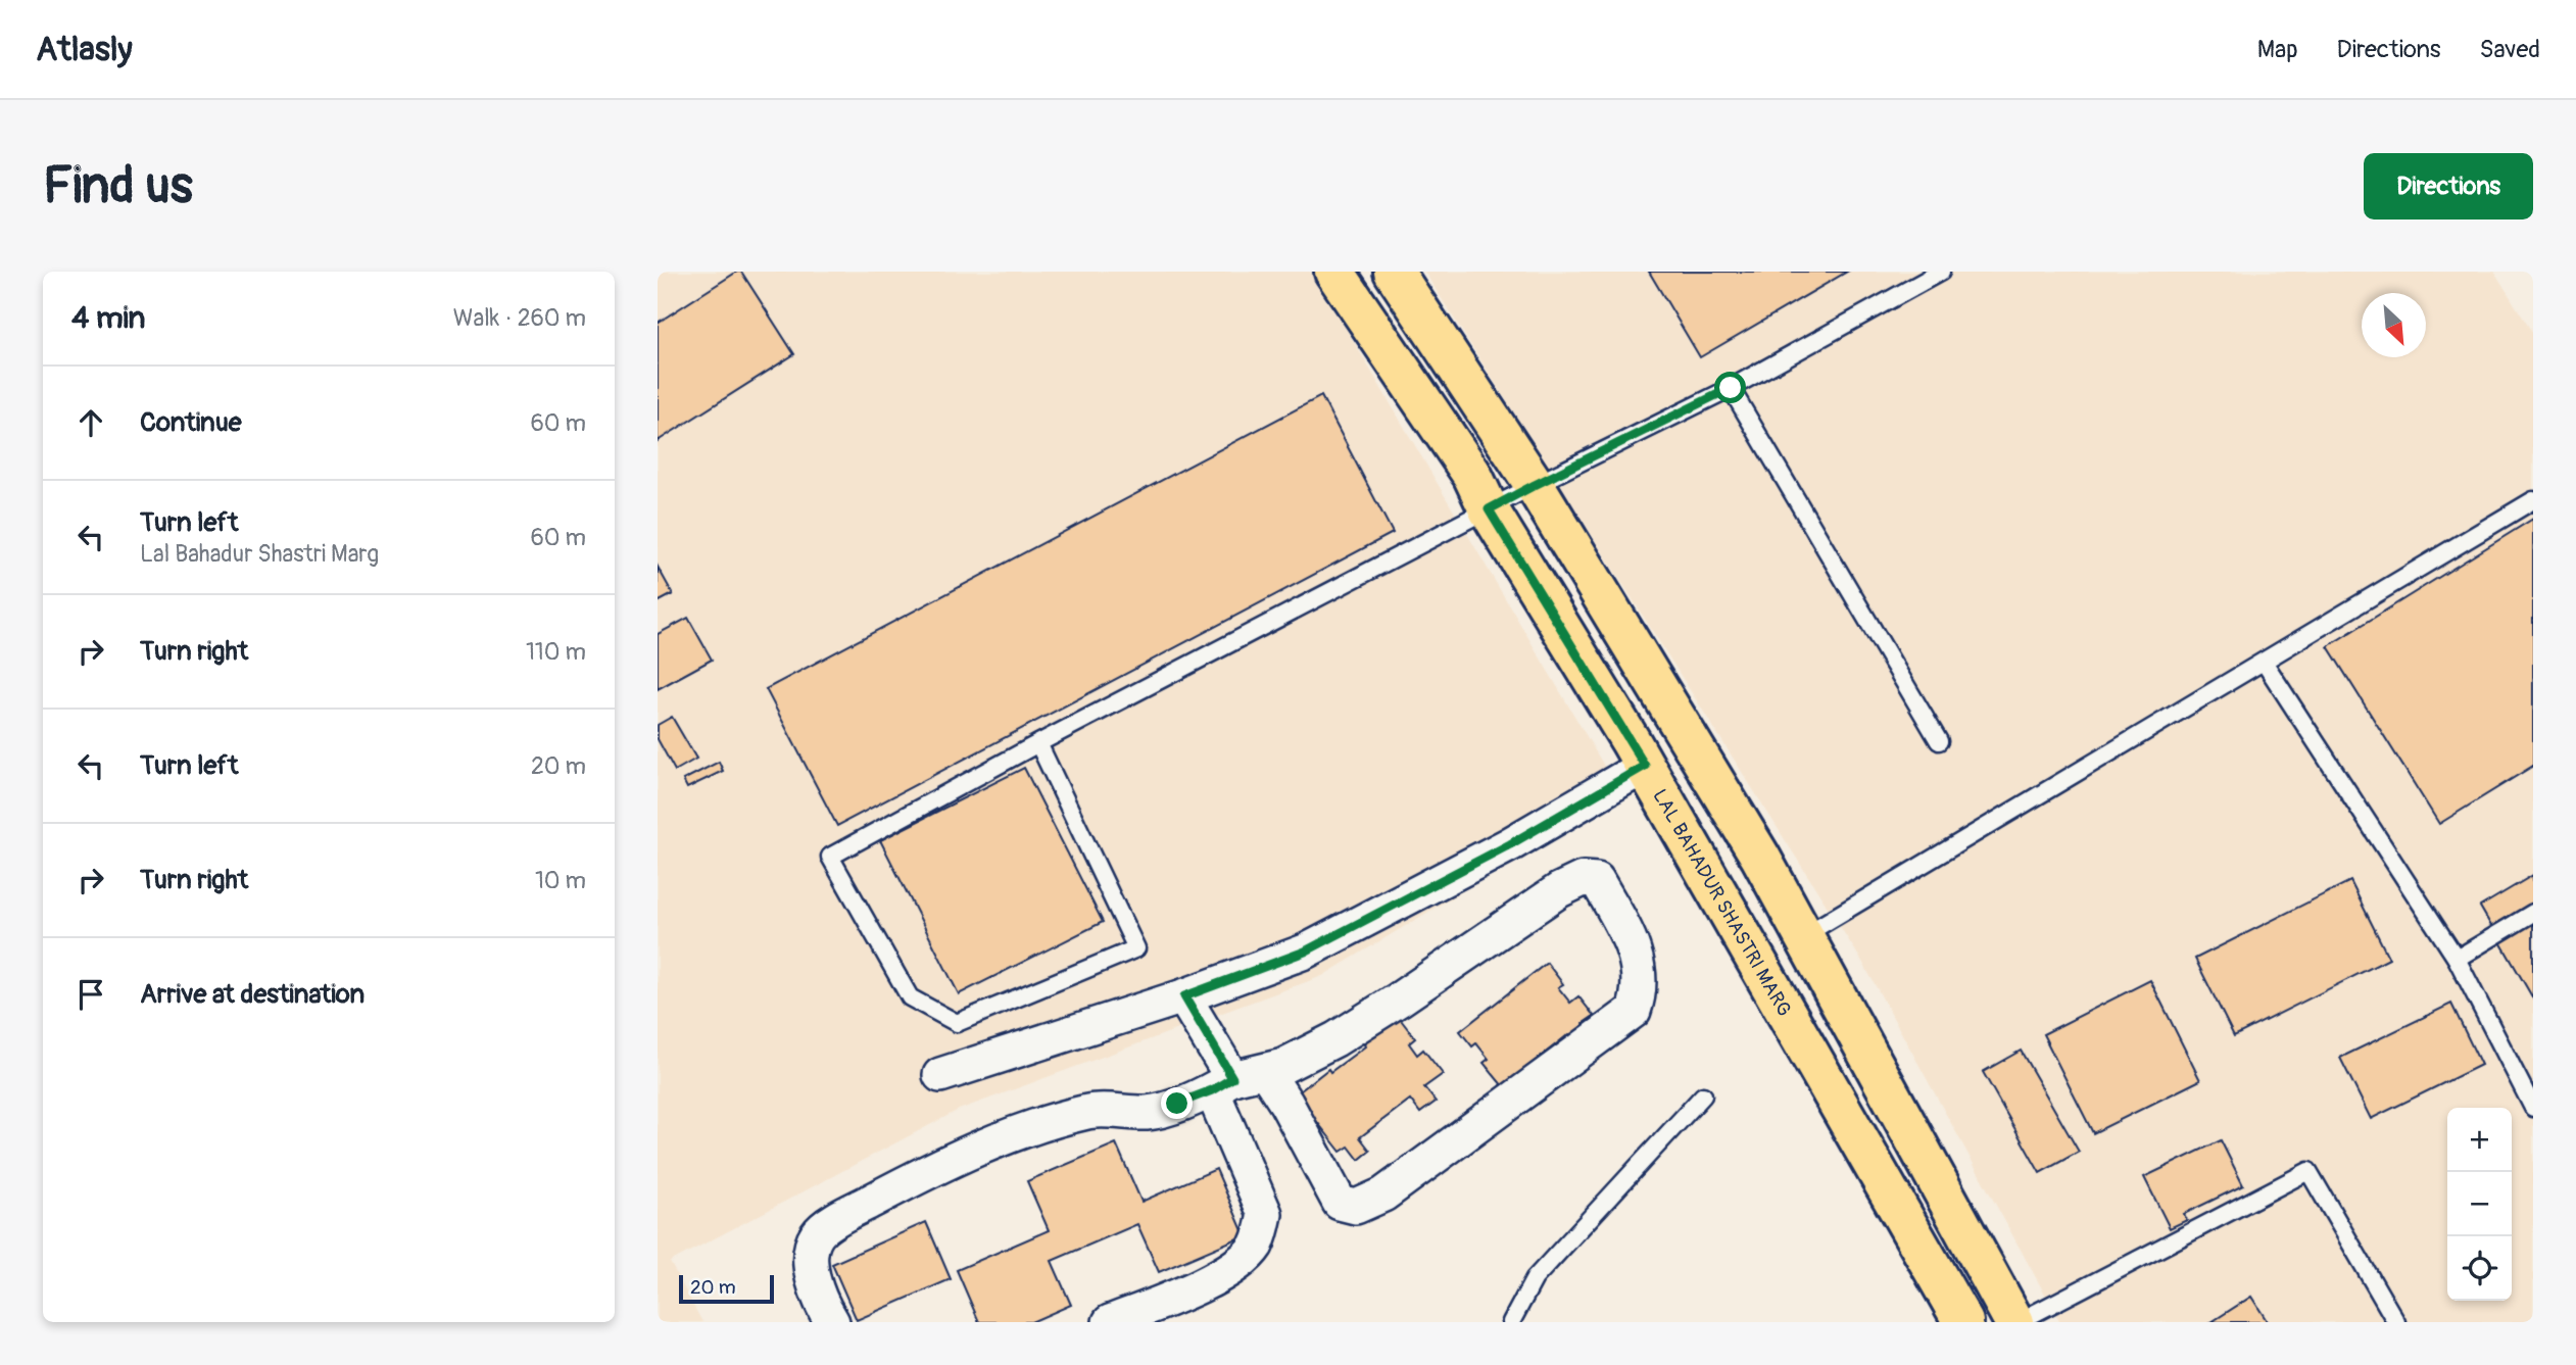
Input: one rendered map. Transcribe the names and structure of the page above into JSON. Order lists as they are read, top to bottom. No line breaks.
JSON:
{"streets":{"main road":["LAL BAHADUR SHASTRI MARG"]},"scale_bar":"20 m","north":"bottom right","page":{"header":"Atlasly","nav":["Map","Directions","Saved"],"buttons":"Directions","title":"Find us","heading":["4 min","Walk · 260 m"],"list":[["Continue","60 m"],["Turn left","Lal Bahadur Shastri Marg","60 m"],["Turn right","110 m"],["Turn left","20 m"],["Turn right","10 m"],"Arrive at destination"],"map_buttons":["+","−"],"scale":"20 m"}}
